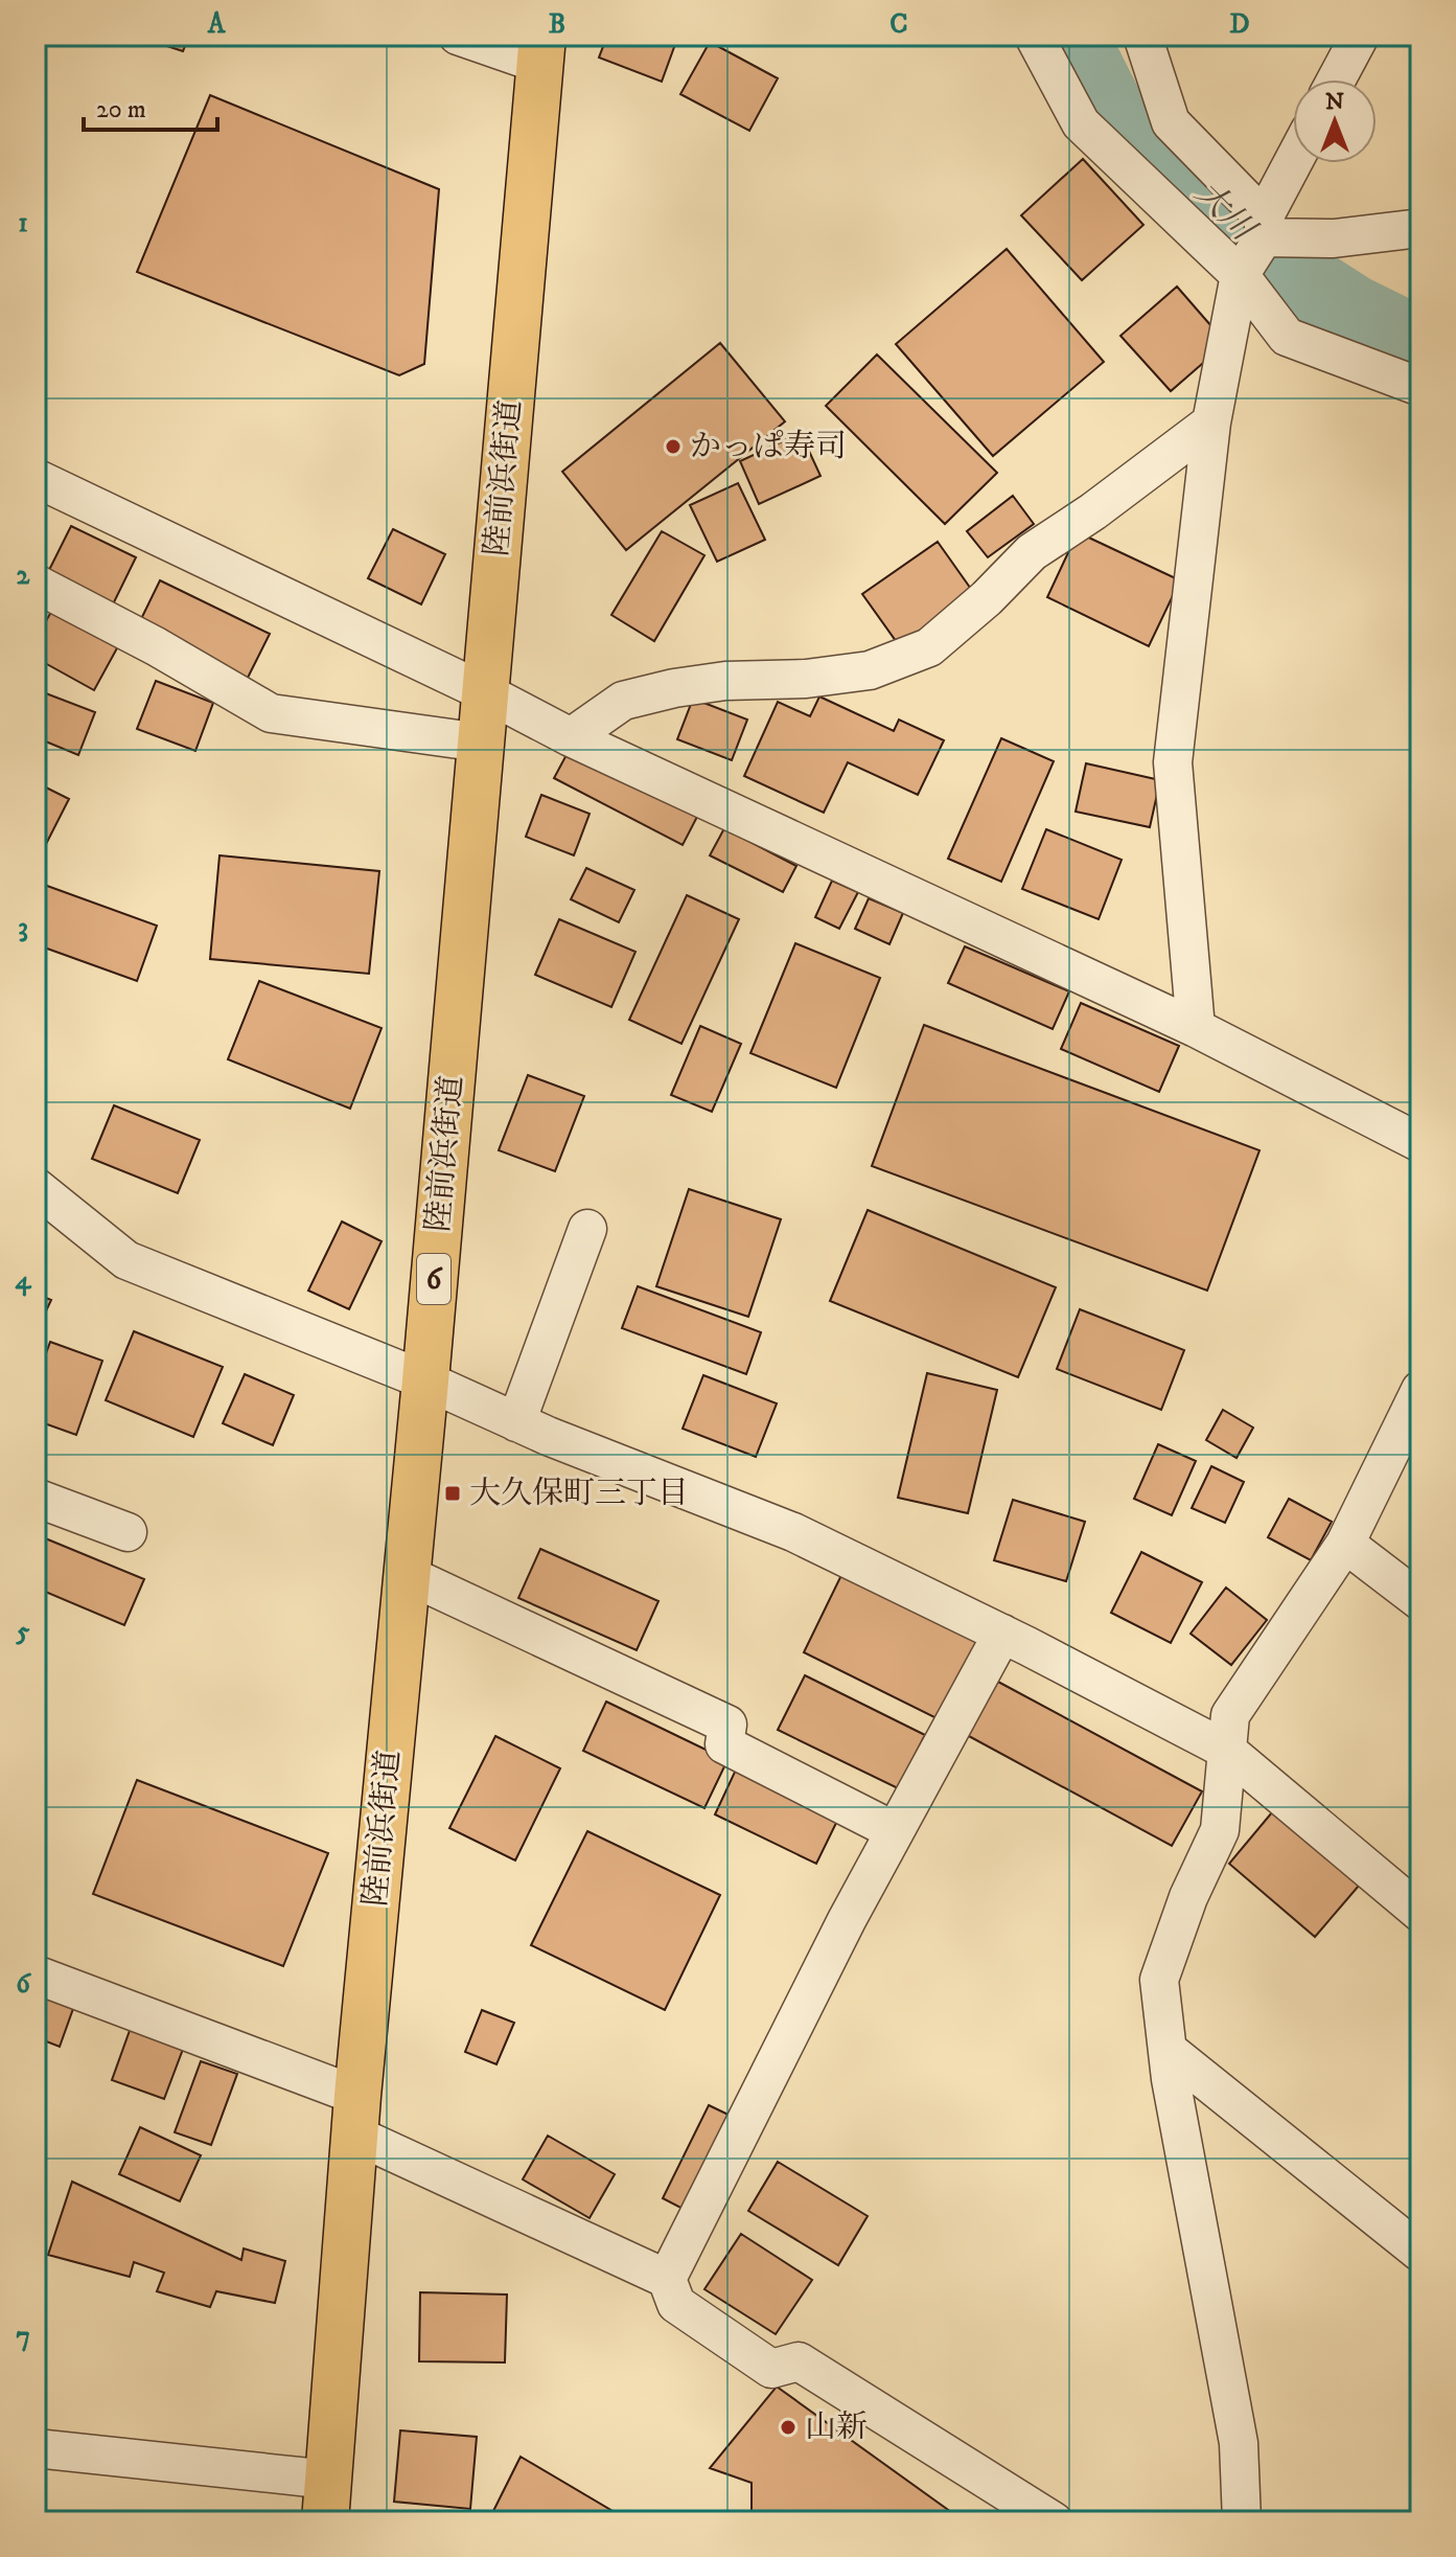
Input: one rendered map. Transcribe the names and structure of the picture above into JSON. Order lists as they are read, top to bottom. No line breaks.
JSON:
{"streets":{"highway":["陸前浜街道","6"]},"water":["大川"],"places":{"other":["かっぱ寿司","山新"],"transit":["大久保町三丁目"]},"scale_bar":"20 m","north":"top","grid":{"columns":["A","B","C","D"],"rows":["1","2","3","4","5","6","7"]}}
